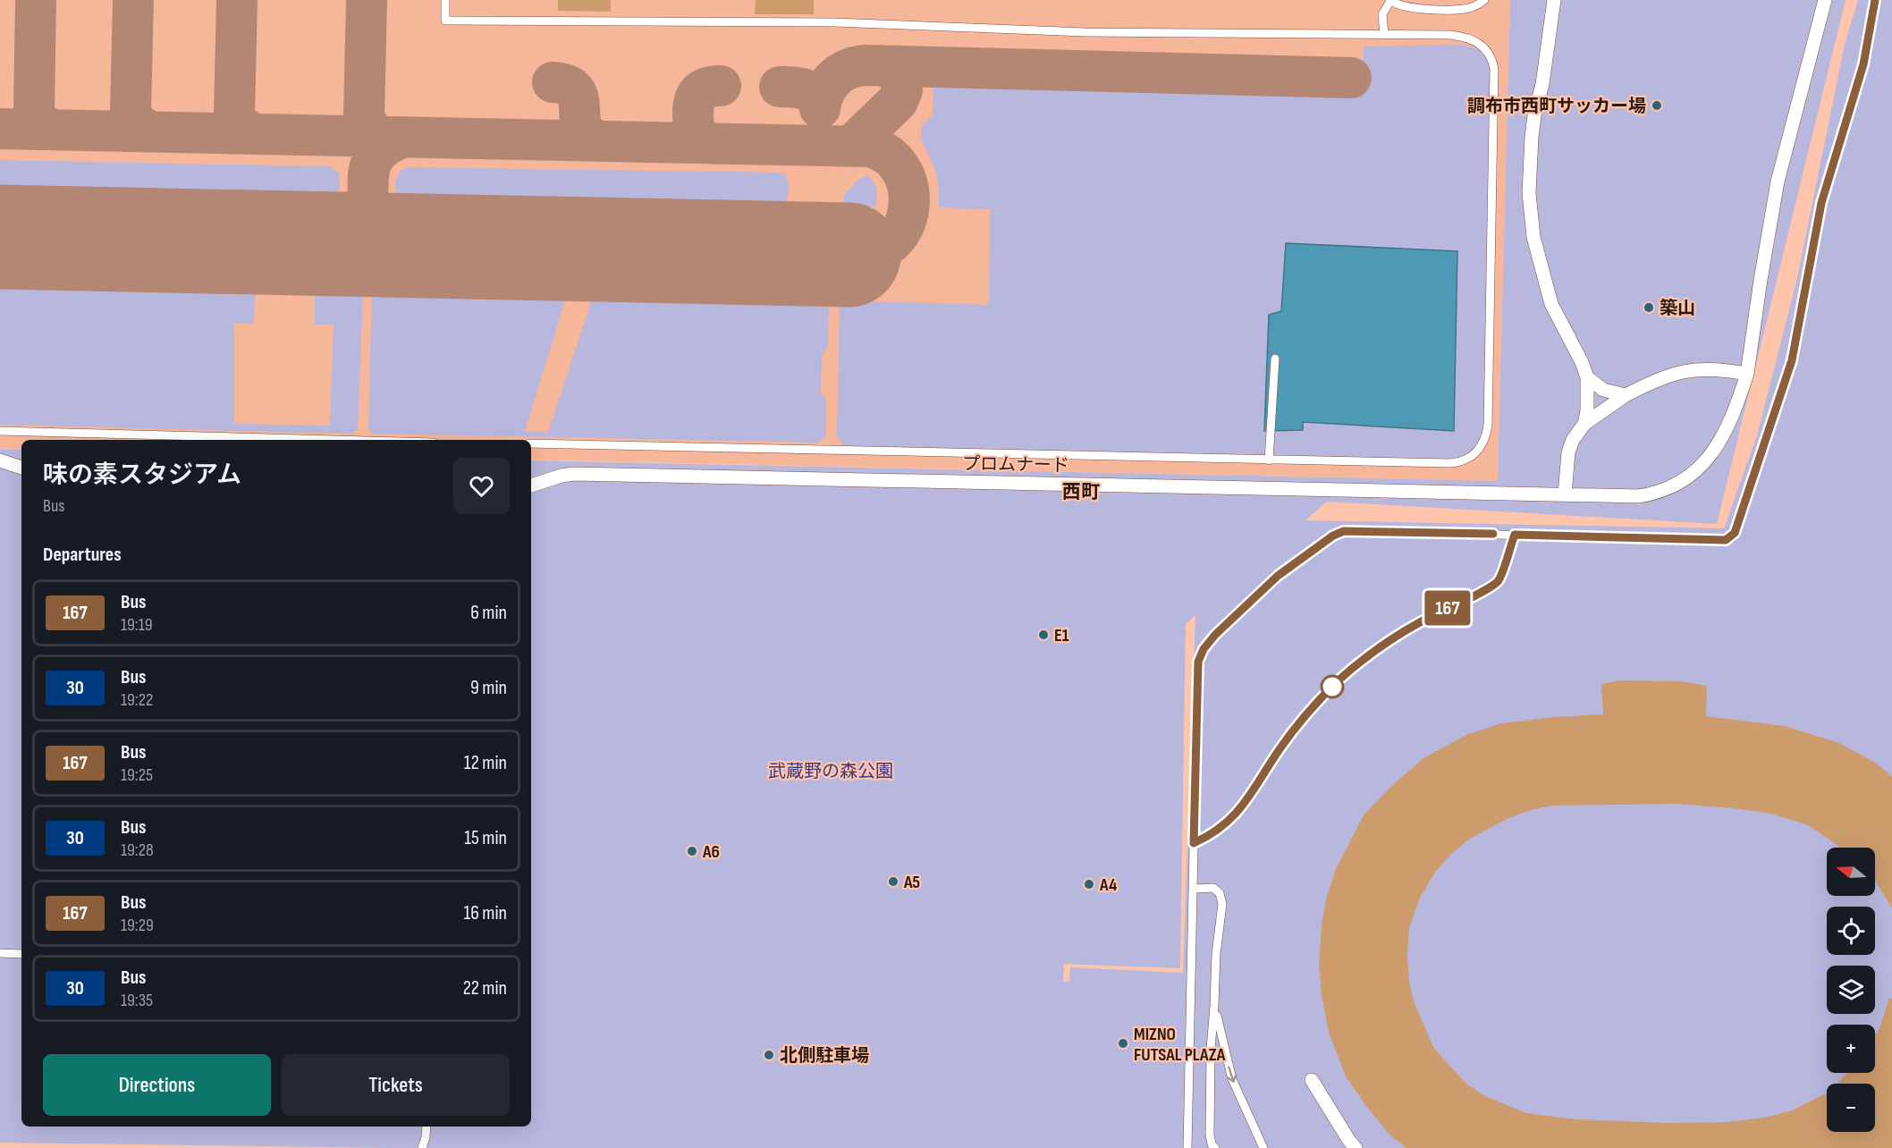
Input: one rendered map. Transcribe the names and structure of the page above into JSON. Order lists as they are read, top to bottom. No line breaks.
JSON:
{"streets":{"street":["プロムナード"]},"districts":["西町"],"parks":["武蔵野の森公園"],"places":["調布市西町サッカー場","築山","E1","A6","A5","A4","MIZNO FUTSAL PLAZA","北側駐車場"],"lines":["bus line 167"],"north":"left","page":{"on_map":"167","heading":[["味の素スタジアム","Bus"],"Departures"],"list":[{"mark":"167","name":"Bus","note":"19:19","value":"6 min"},{"mark":"30","name":"Bus","note":"19:22","value":"9 min"},{"mark":"167","name":"Bus","note":"19:25","value":"12 min"},{"mark":"30","name":"Bus","note":"19:28","value":"15 min"},{"mark":"167","name":"Bus","note":"19:29","value":"16 min"},{"mark":"30","name":"Bus","note":"19:35","value":"22 min"}],"map_buttons":["+","−"],"buttons":["Directions","Tickets"]}}
